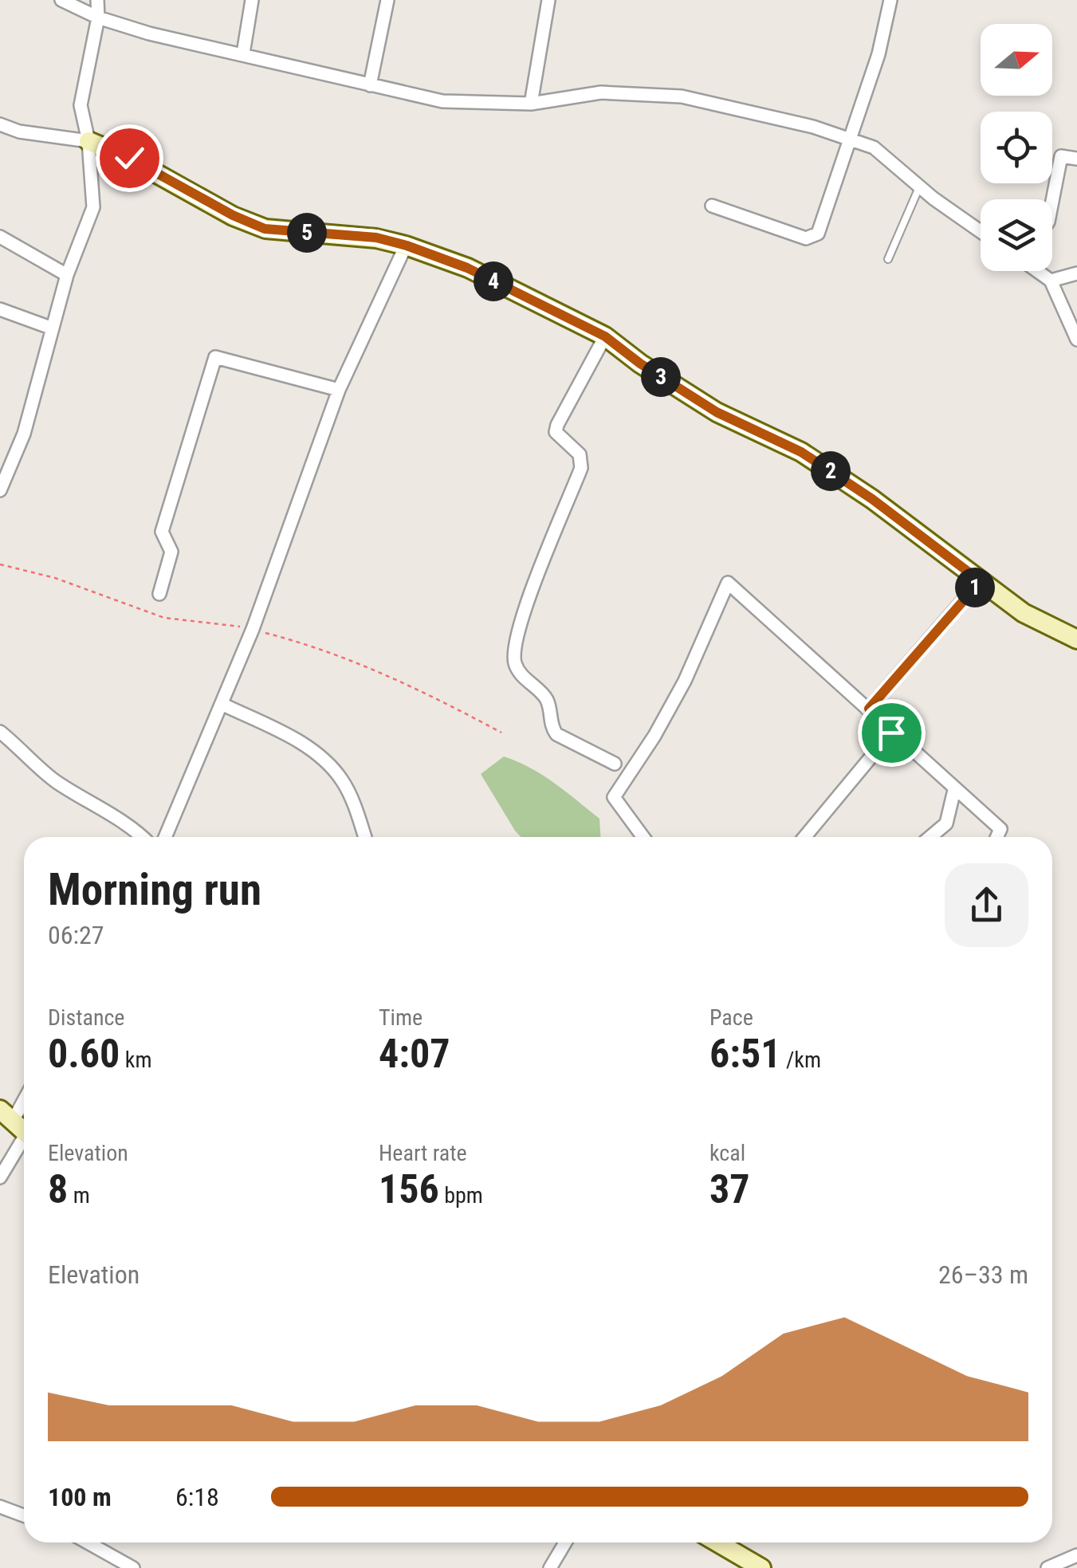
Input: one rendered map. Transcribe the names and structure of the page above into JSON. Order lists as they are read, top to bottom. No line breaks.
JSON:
{"north":"right","page":{"pins":["5","4","3","2","1"],"heading":["Morning run","06:27"],"stats":[["Distance","0.60 km"],["Time","4:07"],["Pace","6:51 /km"],["Elevation","8 m"],["Heart rate","156 bpm"],["kcal","37"]],"chart":["Elevation","26–33 m"],"list":[{"name":"100 m","note":"6:18"}]}}
